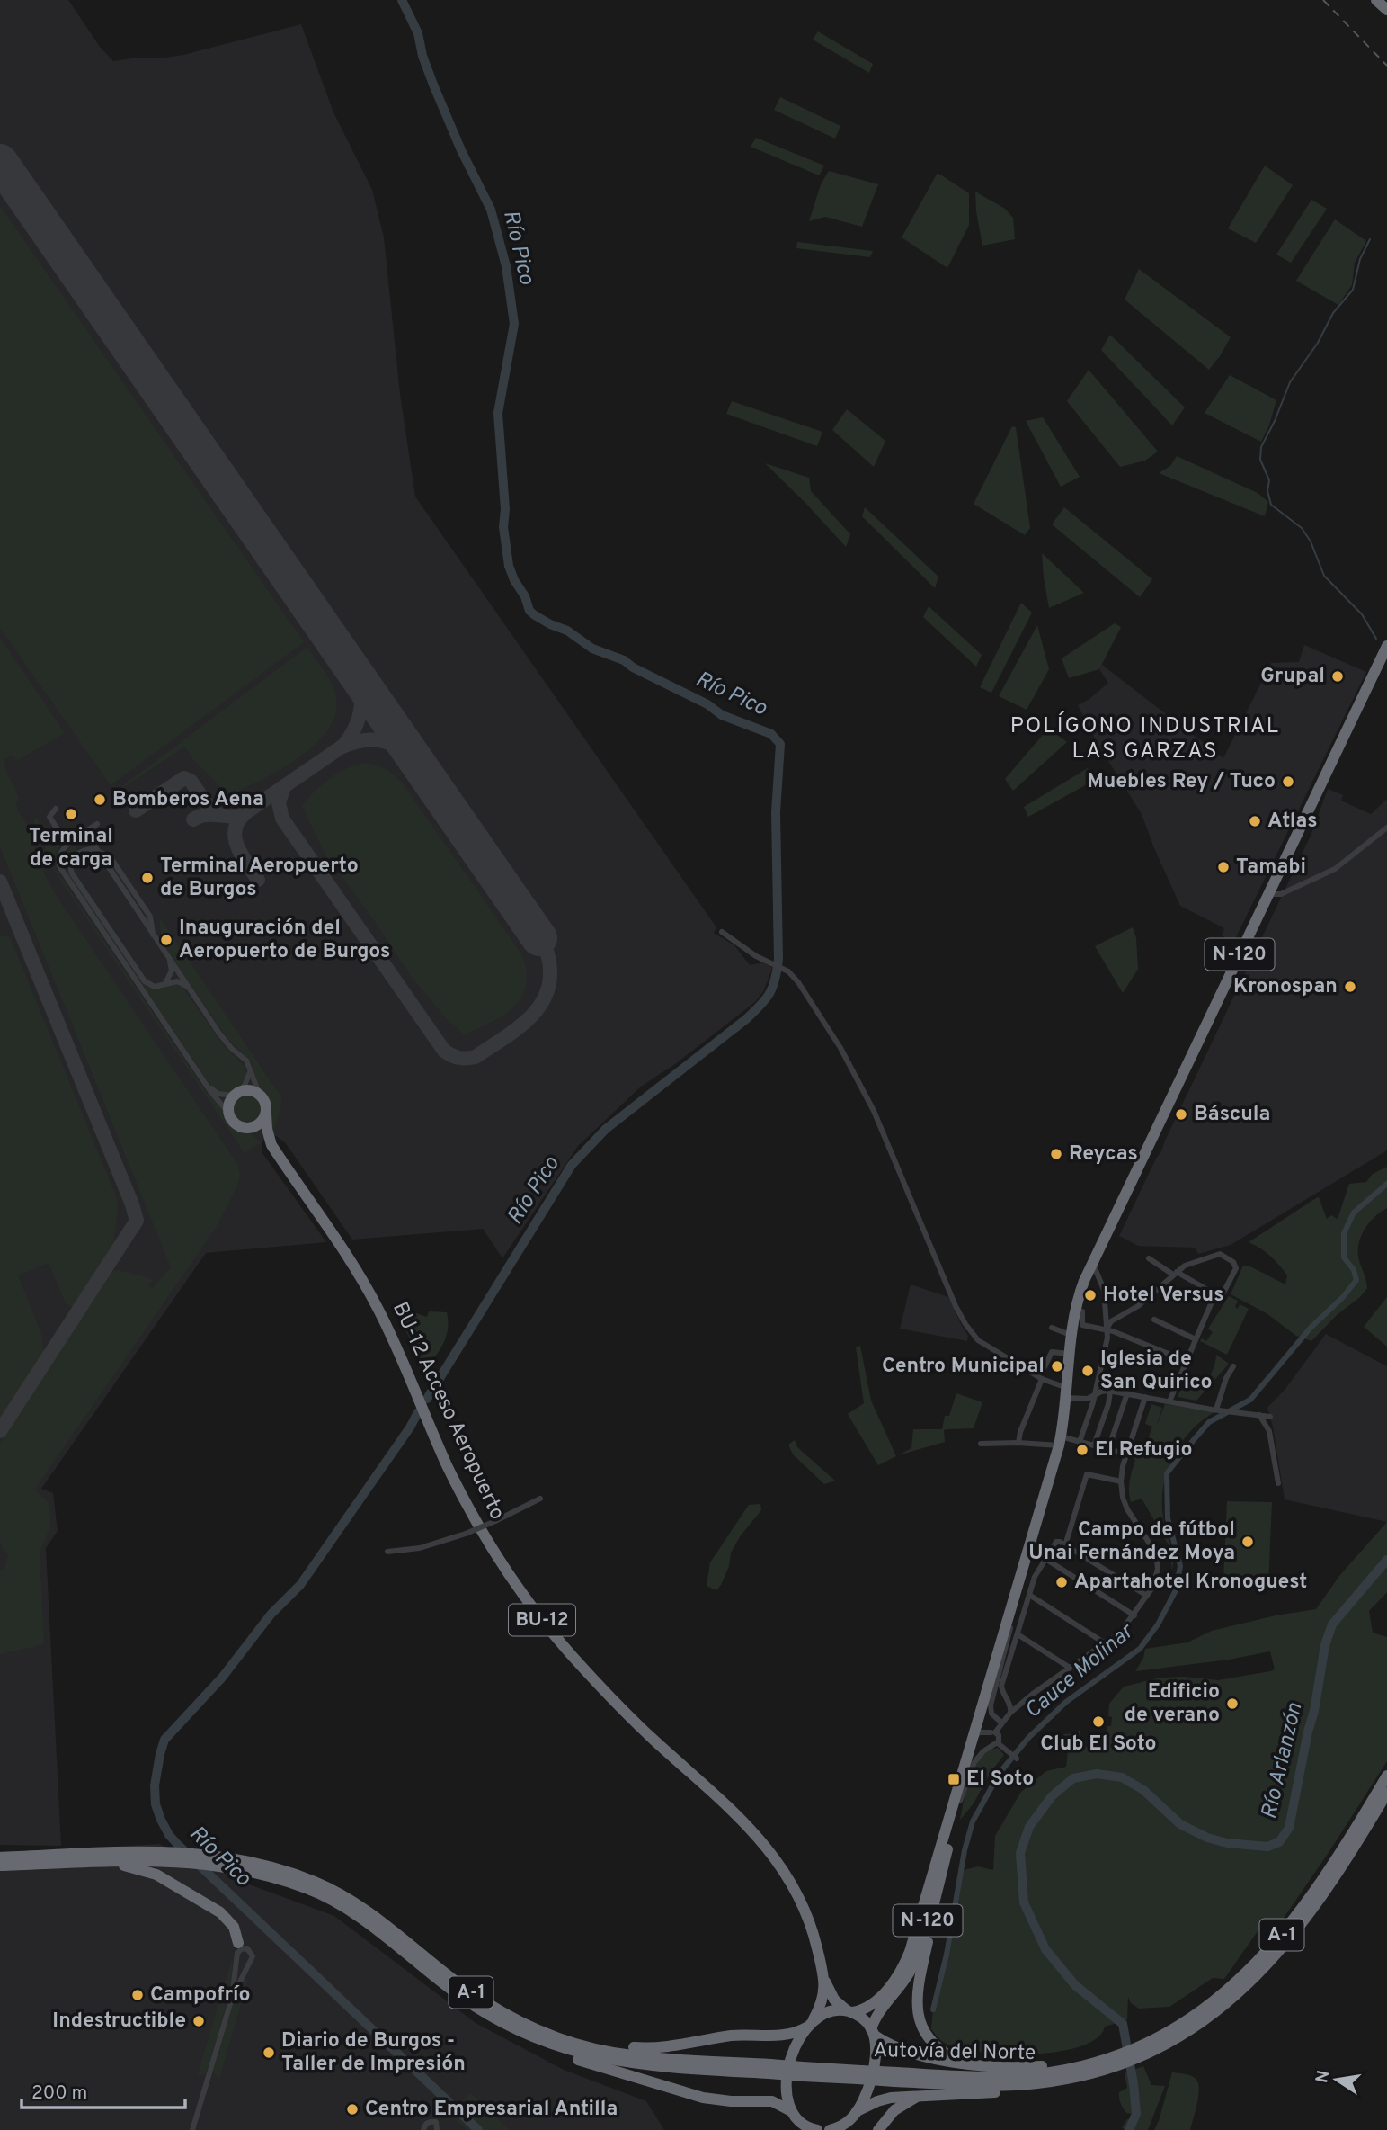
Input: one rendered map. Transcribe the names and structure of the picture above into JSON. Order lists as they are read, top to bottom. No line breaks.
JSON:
{"streets":{"highway":["N-120","BU-12 Acceso Aeropuerto","BU-12","A-1","Autovía del Norte"]},"crossings":[["N-120","BU-12"],["BU-12 Acceso Aeropuerto","BU-12"],["A-1","Autovía del Norte"]],"districts":["POLÍGONO INDUSTRIAL LAS GARZAS"],"water":["Río Pico","Cauce Molinar","Río Arlanzón"],"places":{"other":["Grupal","Muebles Rey / Tuco","Bomberos Aena","Terminal de carga","Atlas","Tamabi","Terminal Aeropuerto de Burgos","Inauguración del Aeropuerto de Burgos","Kronospan","Báscula","Reycas","Hotel Versus","Centro Municipal","Iglesia de San Quirico","El Refugio","Campo de fútbol Unai Fernández Moya","Apartahotel Kronoguest","Edificio de verano","Club El Soto","Campofrío","Indestructible","Diario de Burgos - Taller de Impresión","Centro Empresarial Antilla"],"transit":["El Soto"]},"scale_bar":"200 m","north":"left"}
